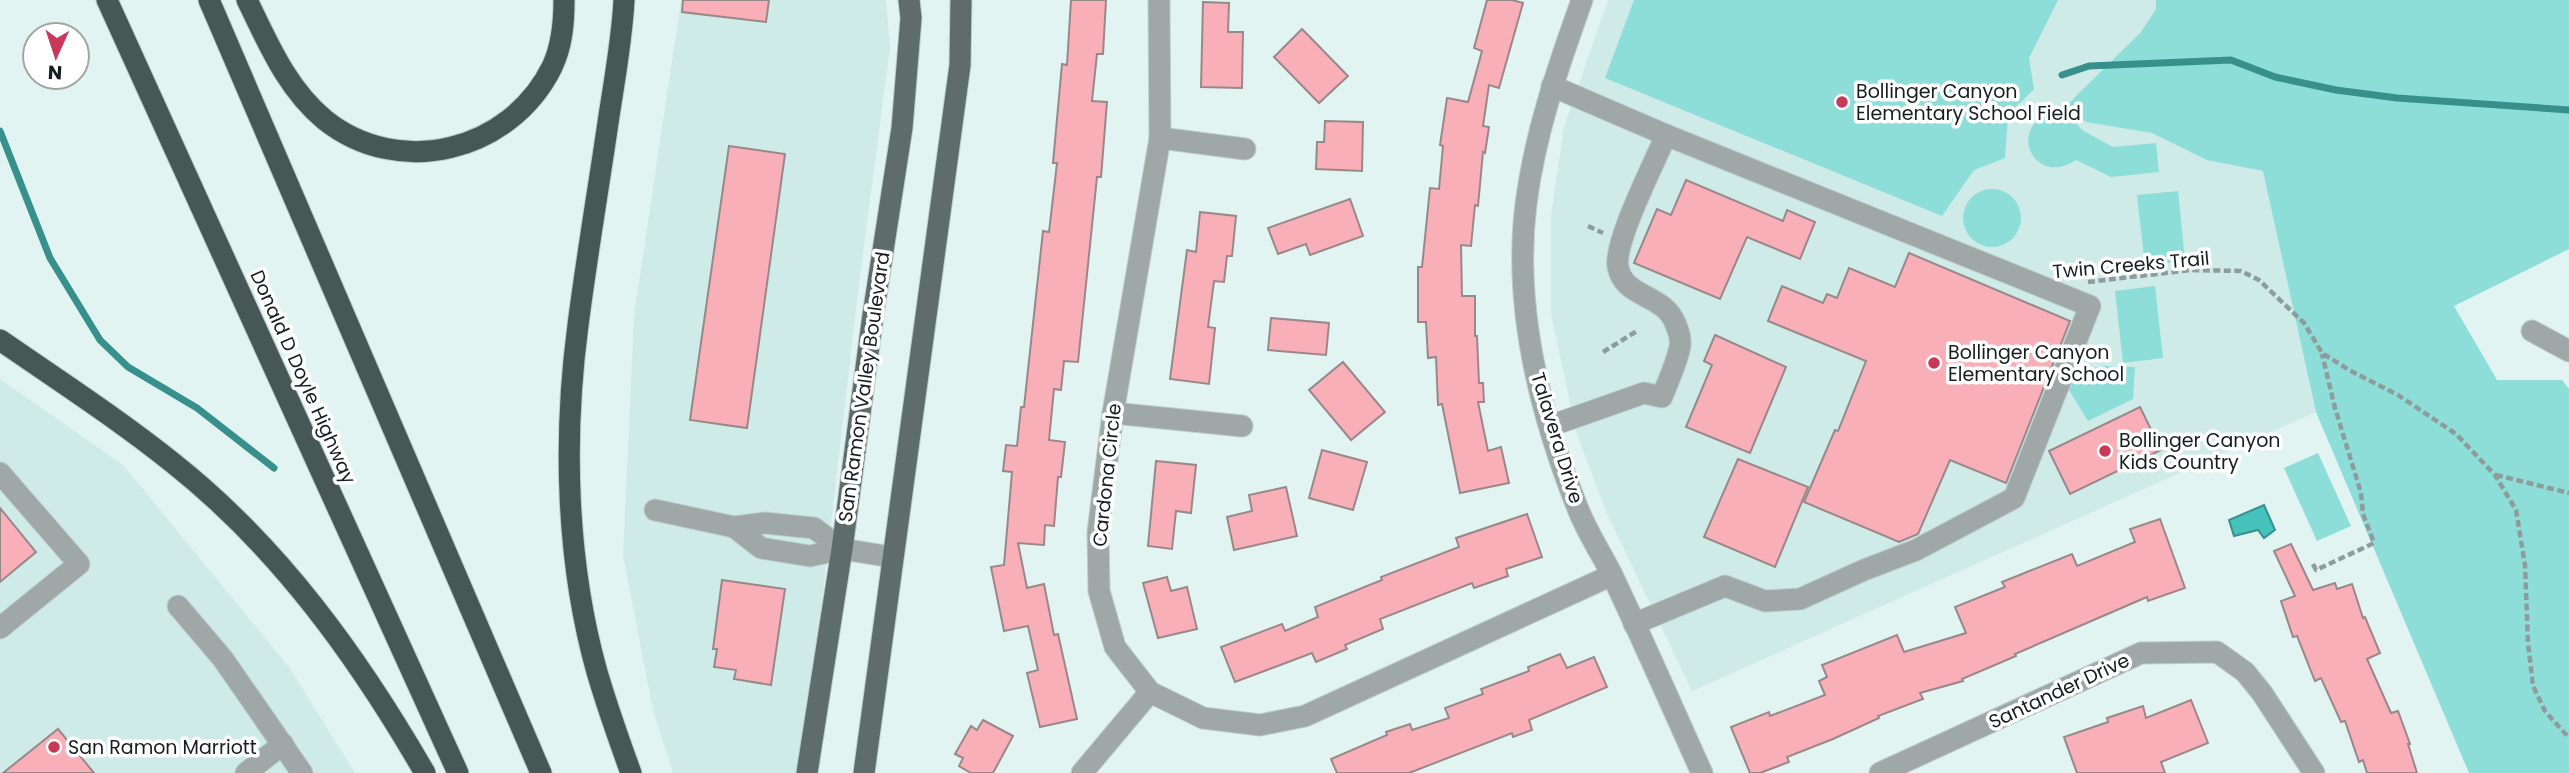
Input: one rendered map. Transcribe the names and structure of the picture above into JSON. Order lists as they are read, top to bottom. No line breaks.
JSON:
{"streets":{"highway":["Donald D Doyle Highway"],"main road":["San Ramon Valley Boulevard"],"street":["Talavera Drive","Cardona Circle","Santander Drive"],"path":["Twin Creeks Trail"]},"crossings":[["Talavera Drive","Cardona Circle"]],"places":["Bollinger Canyon Elementary School Field","Bollinger Canyon Elementary School","Bollinger Canyon Kids Country","San Ramon Marriott"],"north":"bottom"}
